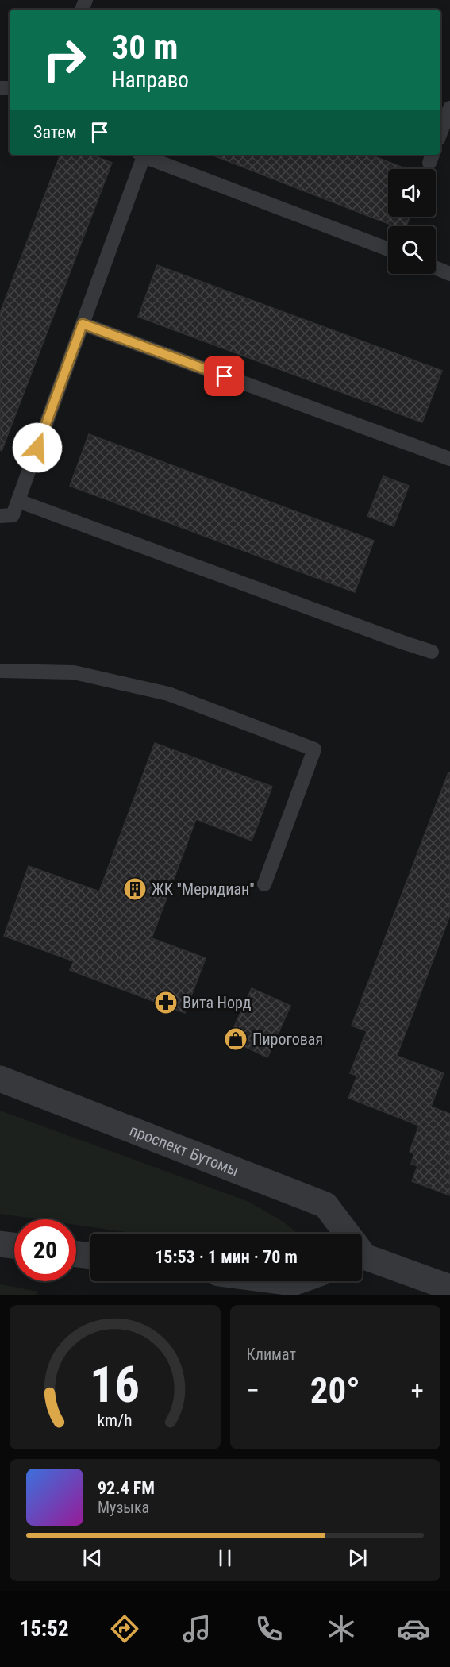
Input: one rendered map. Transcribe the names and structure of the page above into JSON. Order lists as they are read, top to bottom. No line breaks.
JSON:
{"streets":{"street":["проспект Бутомы"]},"places":{"building":["ЖК \"Меридиан\""],"pharmacy":["Вита Норд"],"shop":["Пироговая"]},"page":{"turn":["30 m","Направо"],"then":"Затем","limit":"20","trip":"15:53 · 1 мин · 70 m","tile":"Климат","heat":["−","20°","+"],"song":["92.4 FM","Музыка"],"tabs":"15:52","gauge":["16","km/h"]}}
